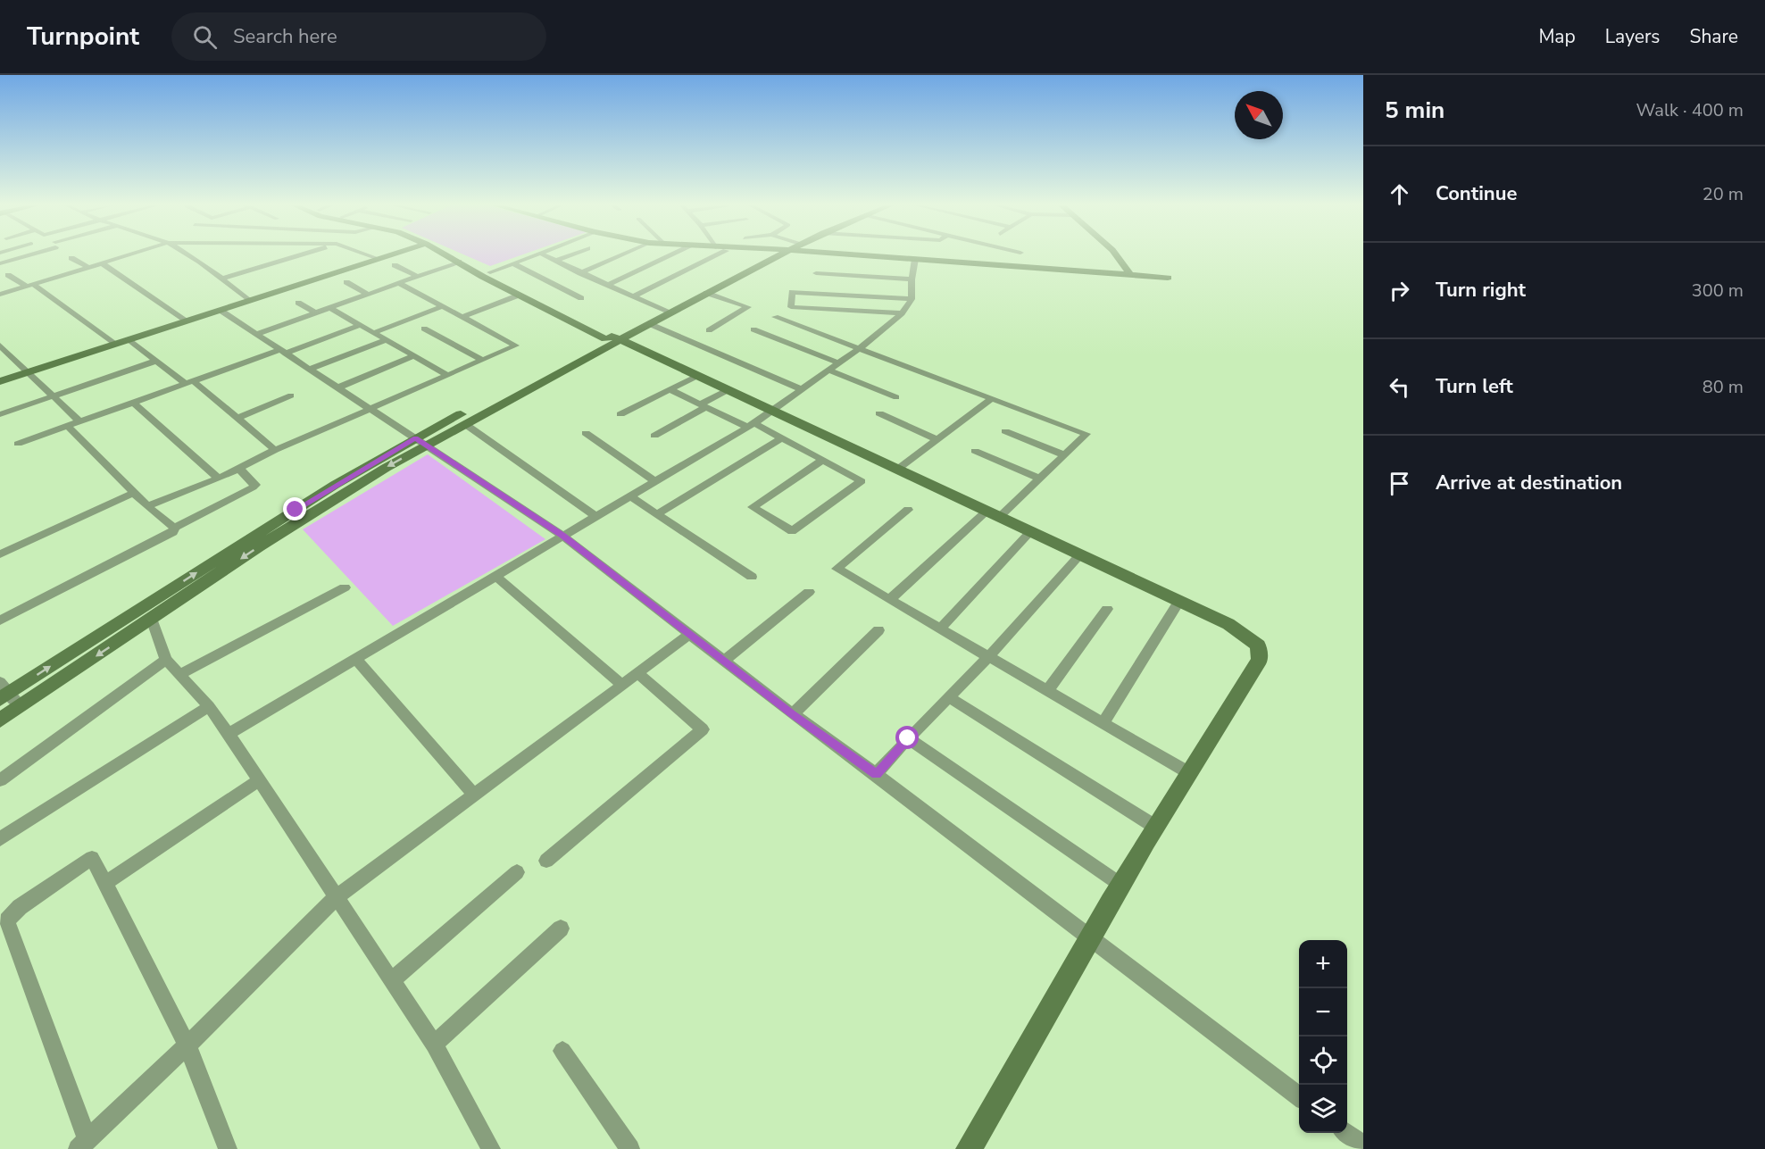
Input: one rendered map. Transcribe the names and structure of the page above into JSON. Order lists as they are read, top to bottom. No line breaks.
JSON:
{"north":"top left","page":{"header":"Turnpoint","search":"Search here","nav":["Map","Layers","Share"],"heading":["5 min","Walk · 400 m"],"list":[["Continue","20 m"],["Turn right","300 m"],["Turn left","80 m"],"Arrive at destination"],"map_buttons":["+","−"]}}
